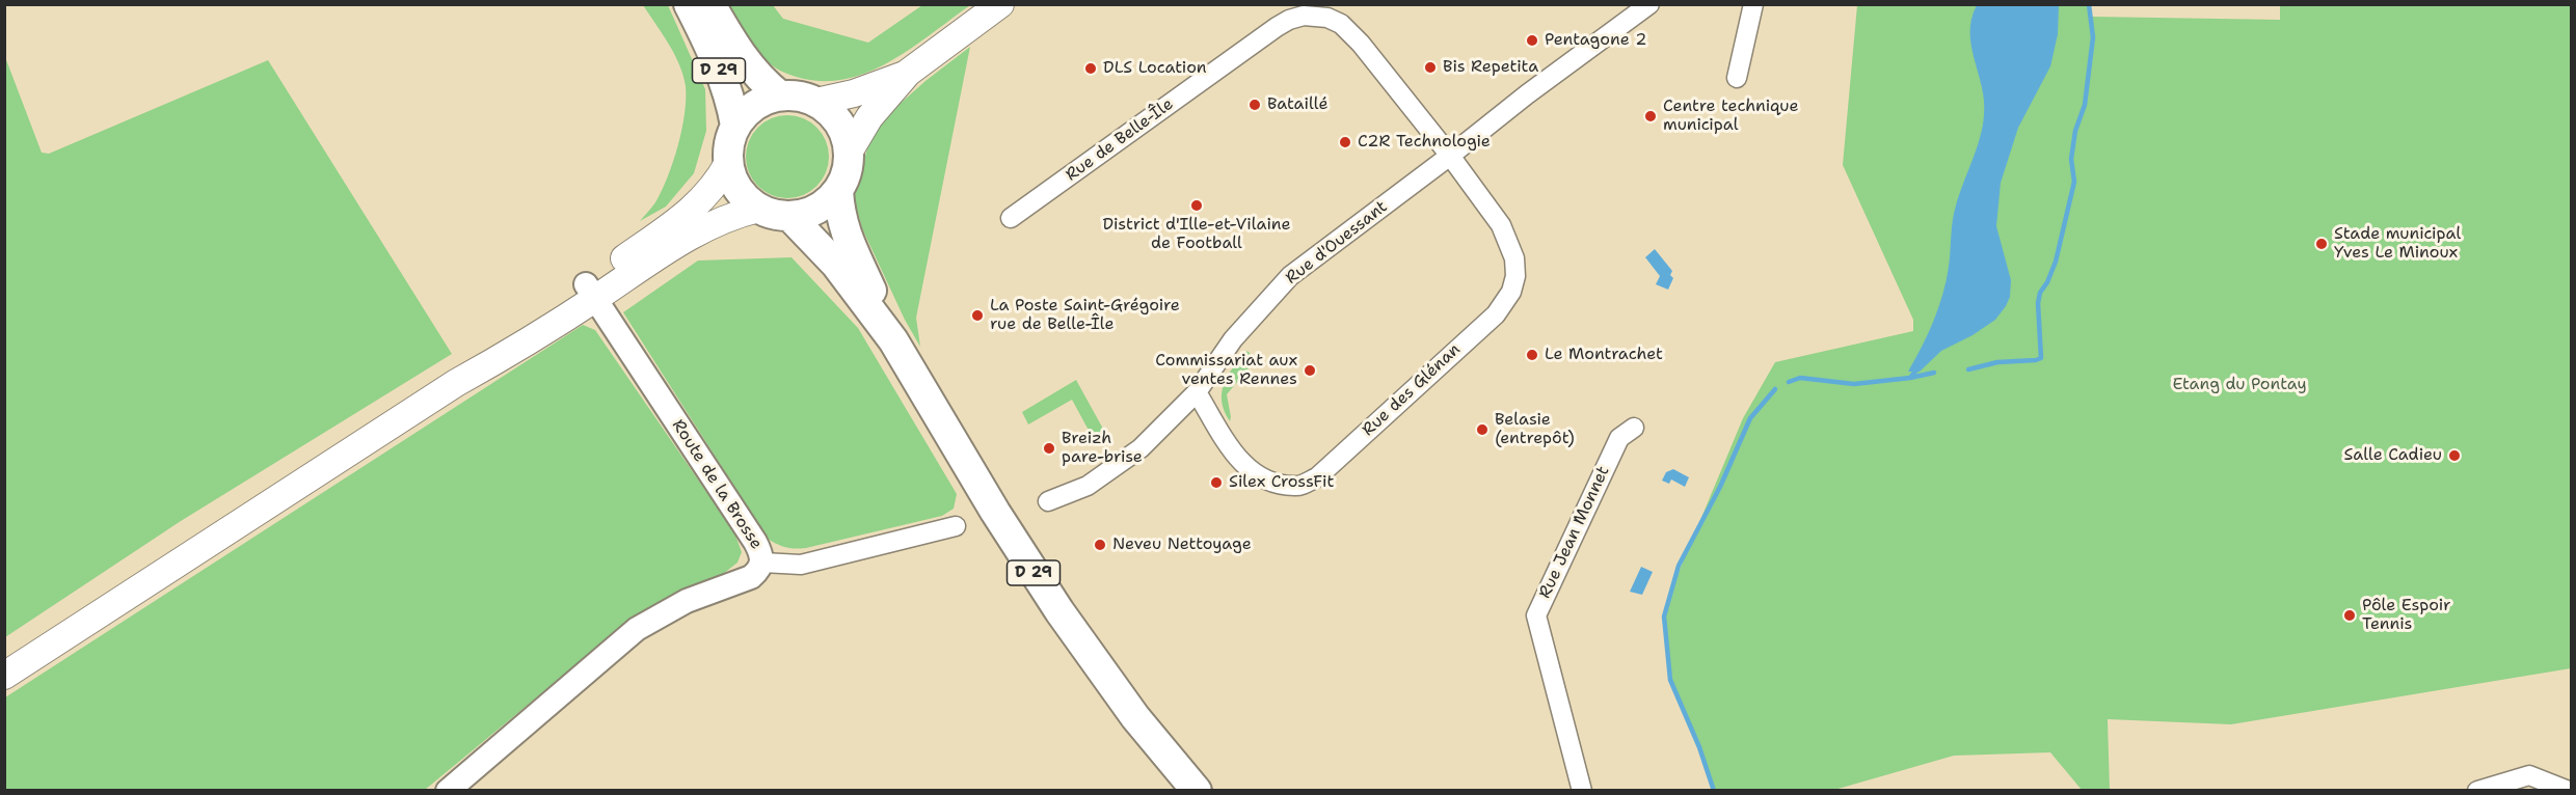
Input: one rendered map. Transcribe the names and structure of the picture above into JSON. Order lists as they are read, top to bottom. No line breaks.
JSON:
{"streets":{"main road":["D 29"],"street":["Rue de Belle-Île","Rue d'Ouessant","Rue des Glénan","Route de la Brosse","Rue Jean Monnet"]},"crossings":[["Rue de Belle-Île","Rue d'Ouessant"],["Rue de Belle-Île","Rue des Glénan"],["Rue d'Ouessant","Rue des Glénan"]],"parks":["Etang du Pontay"],"places":["Pentagone 2","Bis Repetita","DLS Location","Bataillé","Centre technique municipal","C2R Technologie","District d'Ille-et-Vilaine de Football","Stade municipal Yves Le Minoux","La Poste Saint-Grégoire rue de Belle-Île","Le Montrachet","Commissariat aux ventes Rennes","Belasie (entrepôt)","Breizh pare-brise","Salle Cadieu","Silex CrossFit","Neveu Nettoyage","Pôle Espoir Tennis"]}
